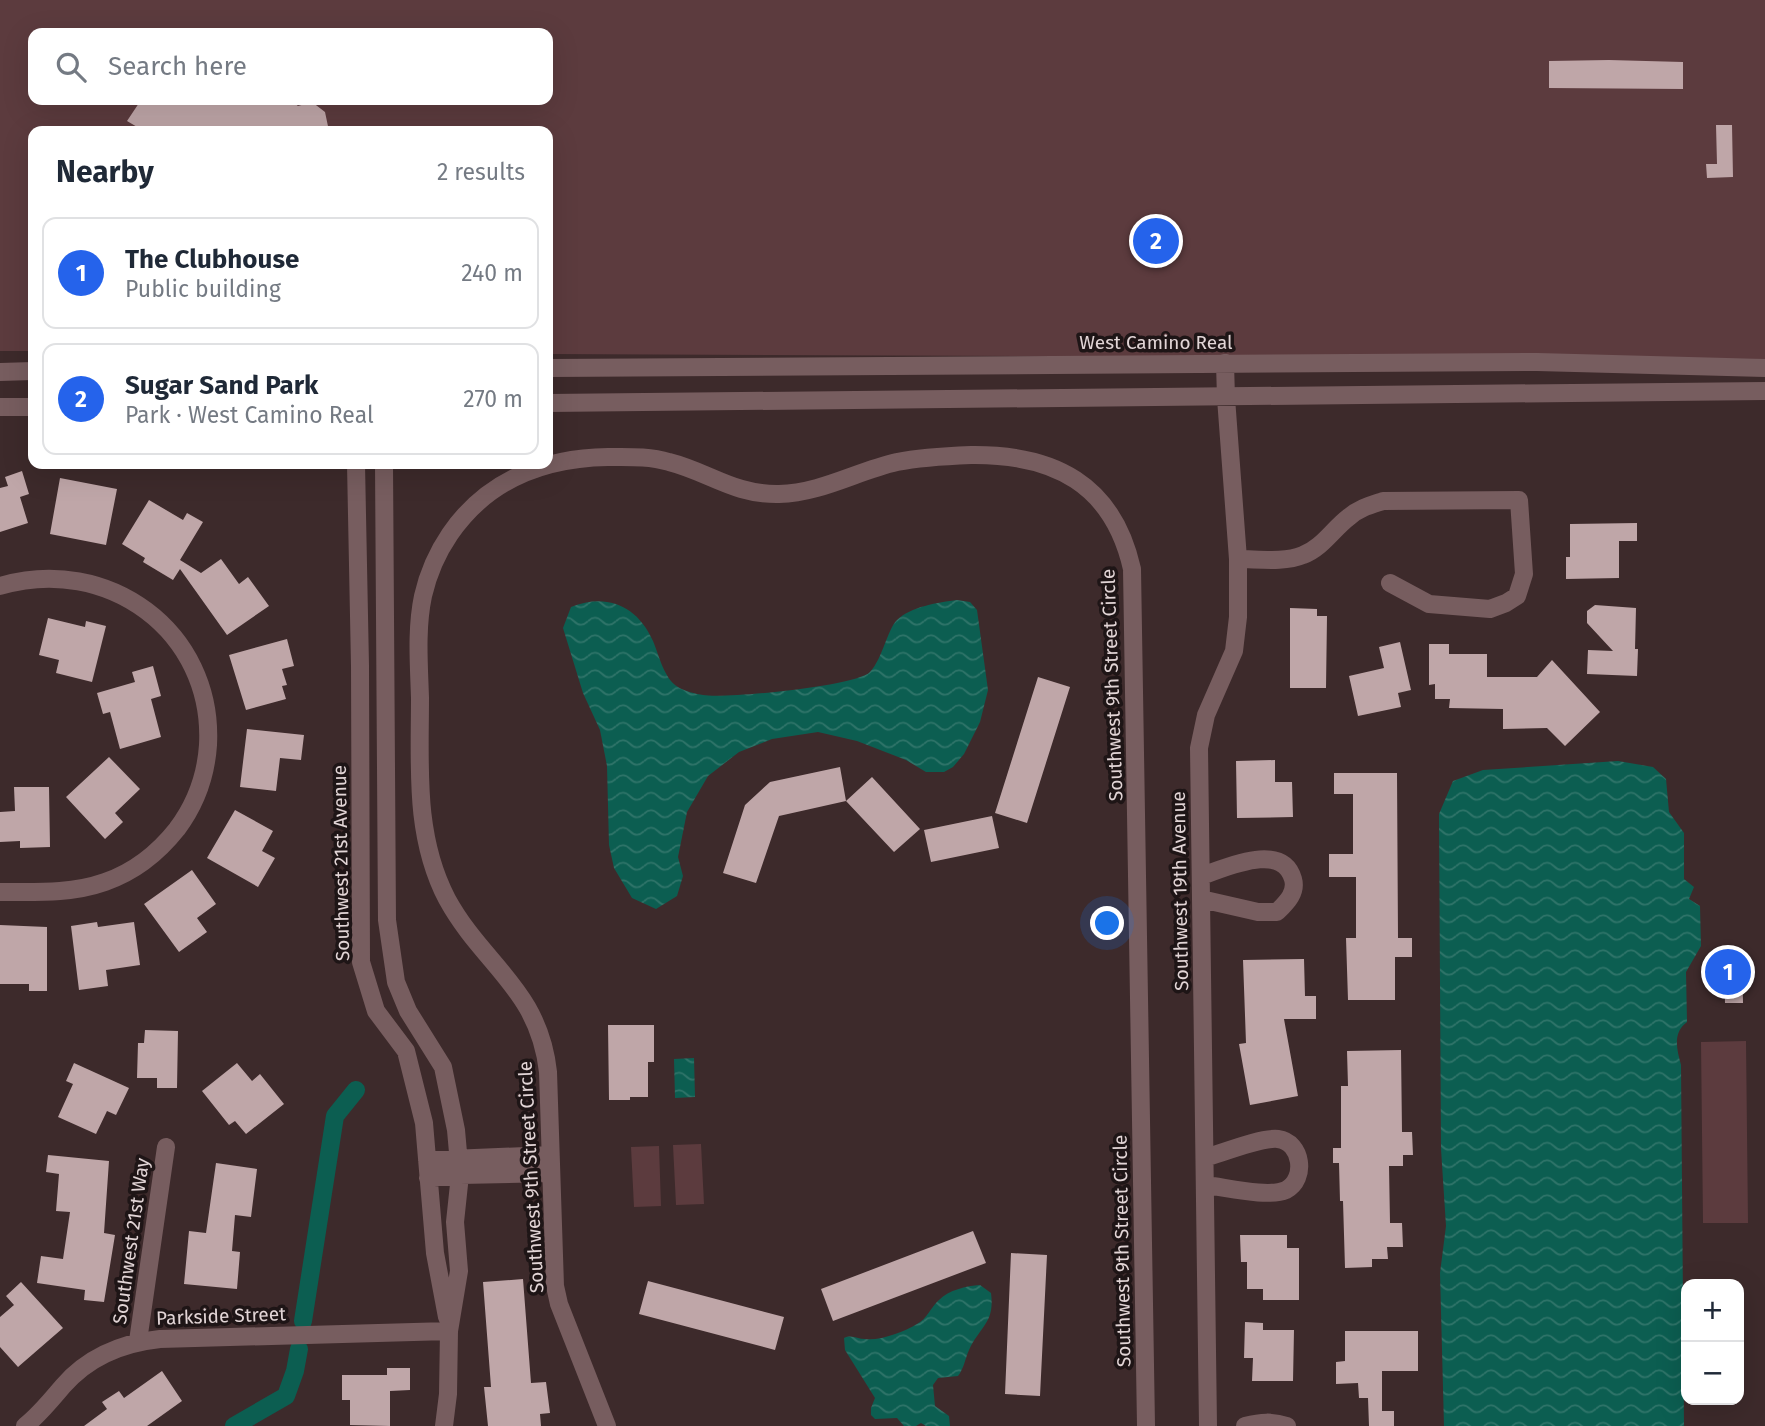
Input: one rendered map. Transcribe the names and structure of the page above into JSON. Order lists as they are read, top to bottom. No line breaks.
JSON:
{"streets":{"street":["West Camino Real","Southwest 9th Street Circle","Southwest 21st Avenue","Southwest 19th Avenue","Southwest 21st Way","Parkside Street"]},"crossings":[["West Camino Real","Southwest 19th Avenue"],["Southwest 21st Avenue","Parkside Street"],["Southwest 21st Way","Parkside Street"]],"page":{"search":"Search here","heading":["Nearby","2 results"],"pins":["2","1"],"list":[{"mark":"1","name":"The Clubhouse","note":"Public building","value":"240 m"},{"mark":"2","name":"Sugar Sand Park","note":"Park · West Camino Real","value":"270 m"}],"map_buttons":["+","−"]}}
